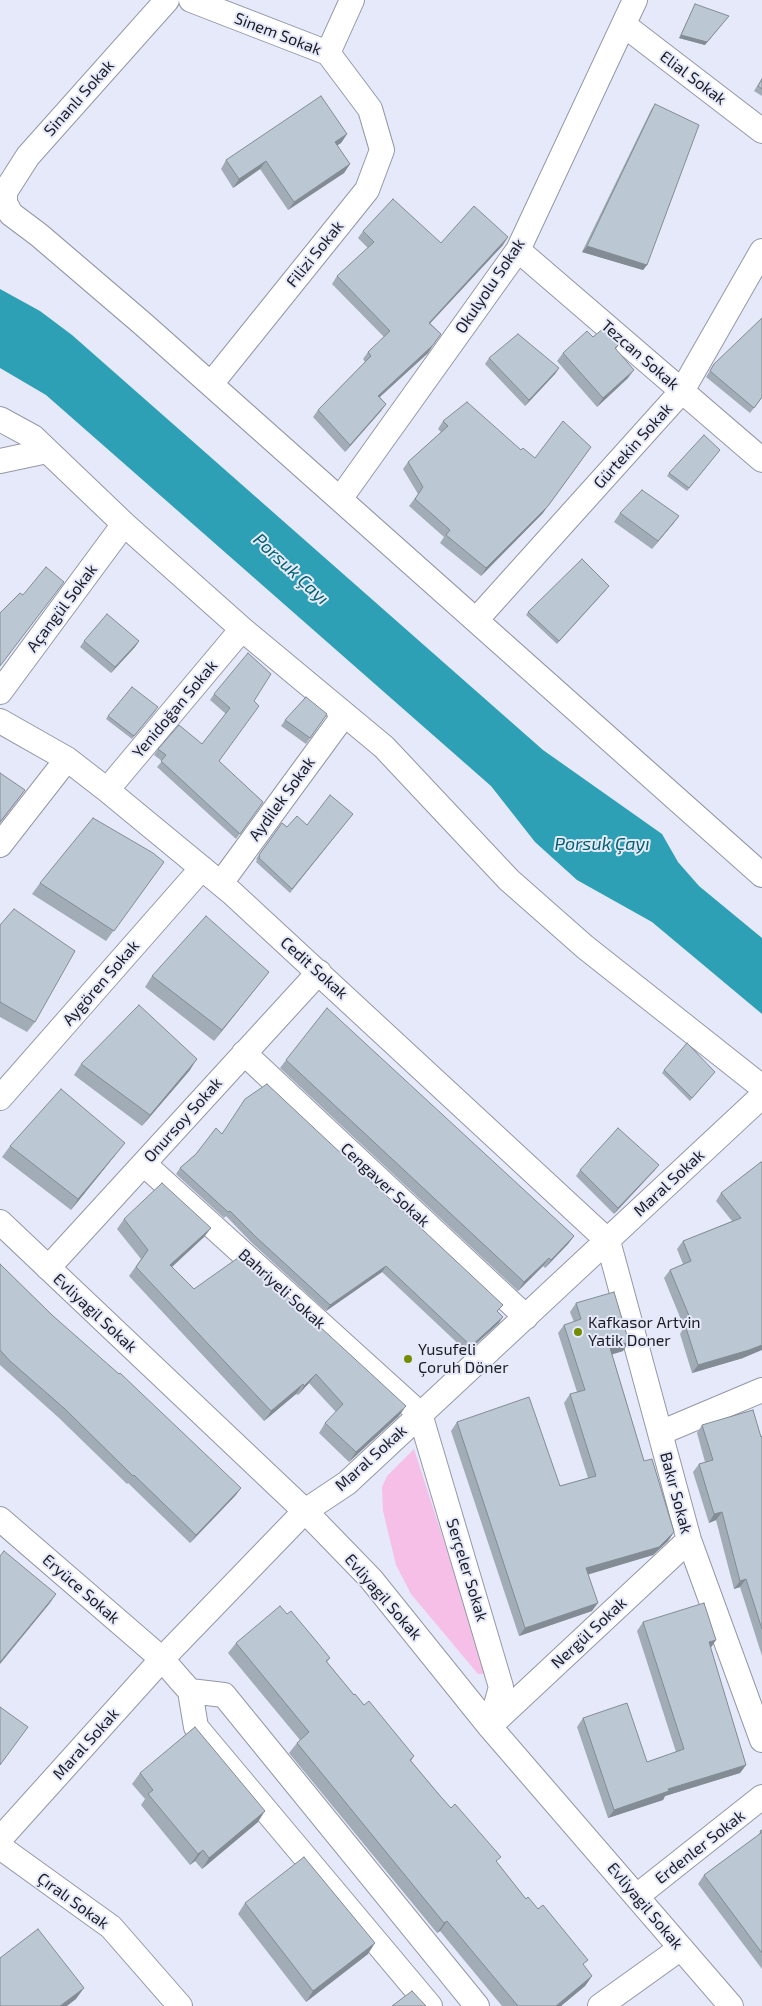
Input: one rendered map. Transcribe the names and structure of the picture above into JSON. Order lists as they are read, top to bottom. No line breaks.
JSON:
{"streets":{"street":["Sinem Sokak","Elial Sokak","Sinanlı Sokak","Filizi Sokak","Okulyolu Sokak","Tezcan Sokak","Gürtekin Sokak","Açangül Sokak","Yenidoğan Sokak","Aydilek Sokak","Cedit Sokak","Aygören Sokak","Onursoy Sokak","Maral Sokak","Cengaver Sokak","Bahriyeli Sokak","Evliyagil Sokak","Bakır Sokak","Serçeler Sokak","Eryüce Sokak","Nergül Sokak","Erdenler Sokak","Çıralı Sokak"]},"crossings":[["Sinem Sokak","Filizi Sokak"],["Elial Sokak","Okulyolu Sokak"],["Sinanlı Sokak","Filizi Sokak"],["Okulyolu Sokak","Tezcan Sokak"],["Tezcan Sokak","Gürtekin Sokak"],["Yenidoğan Sokak","Cedit Sokak"],["Aydilek Sokak","Cedit Sokak"],["Cedit Sokak","Aygören Sokak"],["Cedit Sokak","Onursoy Sokak"],["Cedit Sokak","Maral Sokak"],["Cedit Sokak","Bakır Sokak"],["Onursoy Sokak","Cengaver Sokak"],["Onursoy Sokak","Bahriyeli Sokak"],["Onursoy Sokak","Evliyagil Sokak"],["Maral Sokak","Cengaver Sokak"],["Maral Sokak","Bahriyeli Sokak"],["Maral Sokak","Evliyagil Sokak"],["Maral Sokak","Bakır Sokak"],["Maral Sokak","Serçeler Sokak"],["Maral Sokak","Eryüce Sokak"],["Bahriyeli Sokak","Serçeler Sokak"],["Evliyagil Sokak","Serçeler Sokak"],["Evliyagil Sokak","Nergül Sokak"],["Evliyagil Sokak","Erdenler Sokak"],["Bakır Sokak","Nergül Sokak"],["Serçeler Sokak","Nergül Sokak"]],"water":["Porsuk Çayı"],"places":["Kafkasor Artvin Yatik Doner","Yusufeli Çoruh Döner"]}
